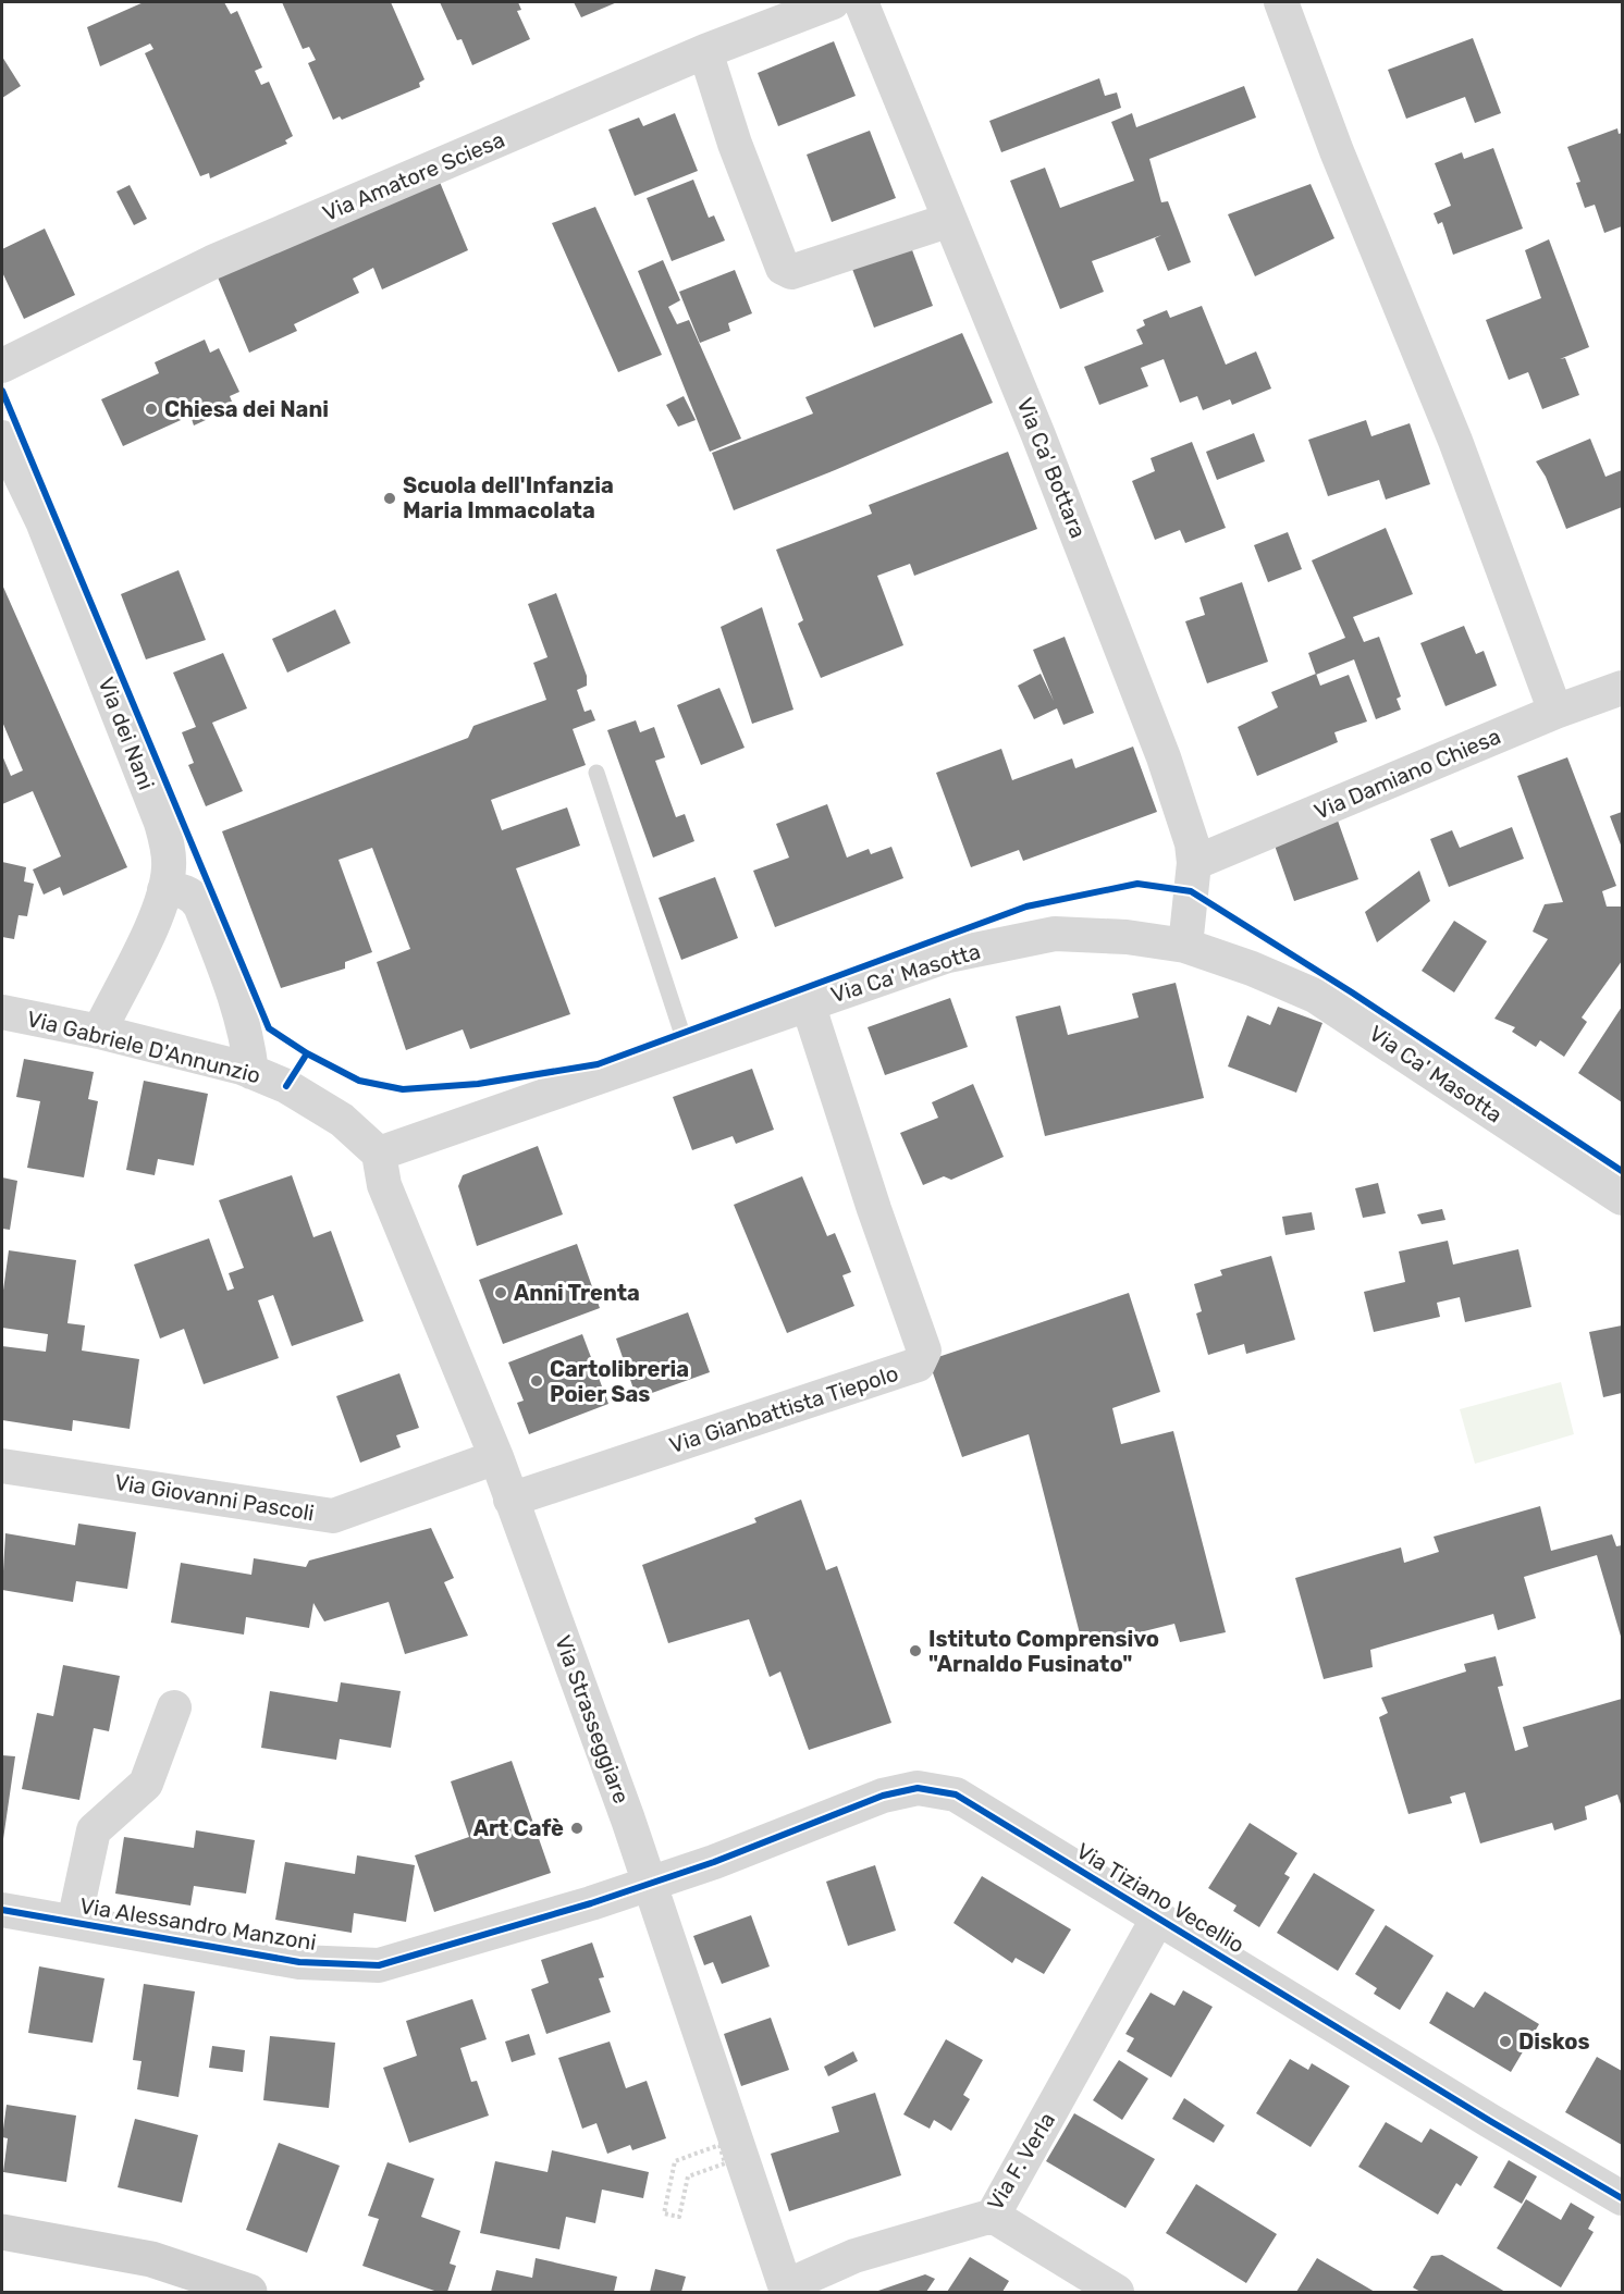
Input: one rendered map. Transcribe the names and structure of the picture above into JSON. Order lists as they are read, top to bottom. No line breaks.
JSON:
{"streets":{"street":["Via Amatore Sciesa","Via Ca' Bottara","Via dei Nani","Via Damiano Chiesa","Via Ca' Masotta","Via Gabriele D'Annunzio","Via Gianbattista Tiepolo","Via Giovanni Pascoli","Via Strasseggiare","Via Tiziano Vecellio","Via Alessandro Manzoni","Via F. Verla"]},"crossings":[["Via Ca' Bottara","Via Damiano Chiesa"],["Via Ca' Bottara","Via Ca' Masotta"],["Via dei Nani","Via Gabriele D'Annunzio"],["Via Ca' Masotta","Via Gabriele D'Annunzio"],["Via Ca' Masotta","Via Gianbattista Tiepolo"],["Via Ca' Masotta","Via Strasseggiare"],["Via Gabriele D'Annunzio","Via Strasseggiare"],["Via Gianbattista Tiepolo","Via Strasseggiare"],["Via Giovanni Pascoli","Via Strasseggiare"],["Via Strasseggiare","Via Tiziano Vecellio"],["Via Strasseggiare","Via Alessandro Manzoni"],["Via Strasseggiare","Via F. Verla"],["Via Tiziano Vecellio","Via Alessandro Manzoni"],["Via Tiziano Vecellio","Via F. Verla"]],"places":["Chiesa dei Nani","Scuola dell'Infanzia Maria Immacolata","Anni Trenta","Cartolibreria Poier Sas","Istituto Comprensivo \"Arnaldo Fusinato\"","Art Cafè","Diskos"]}
